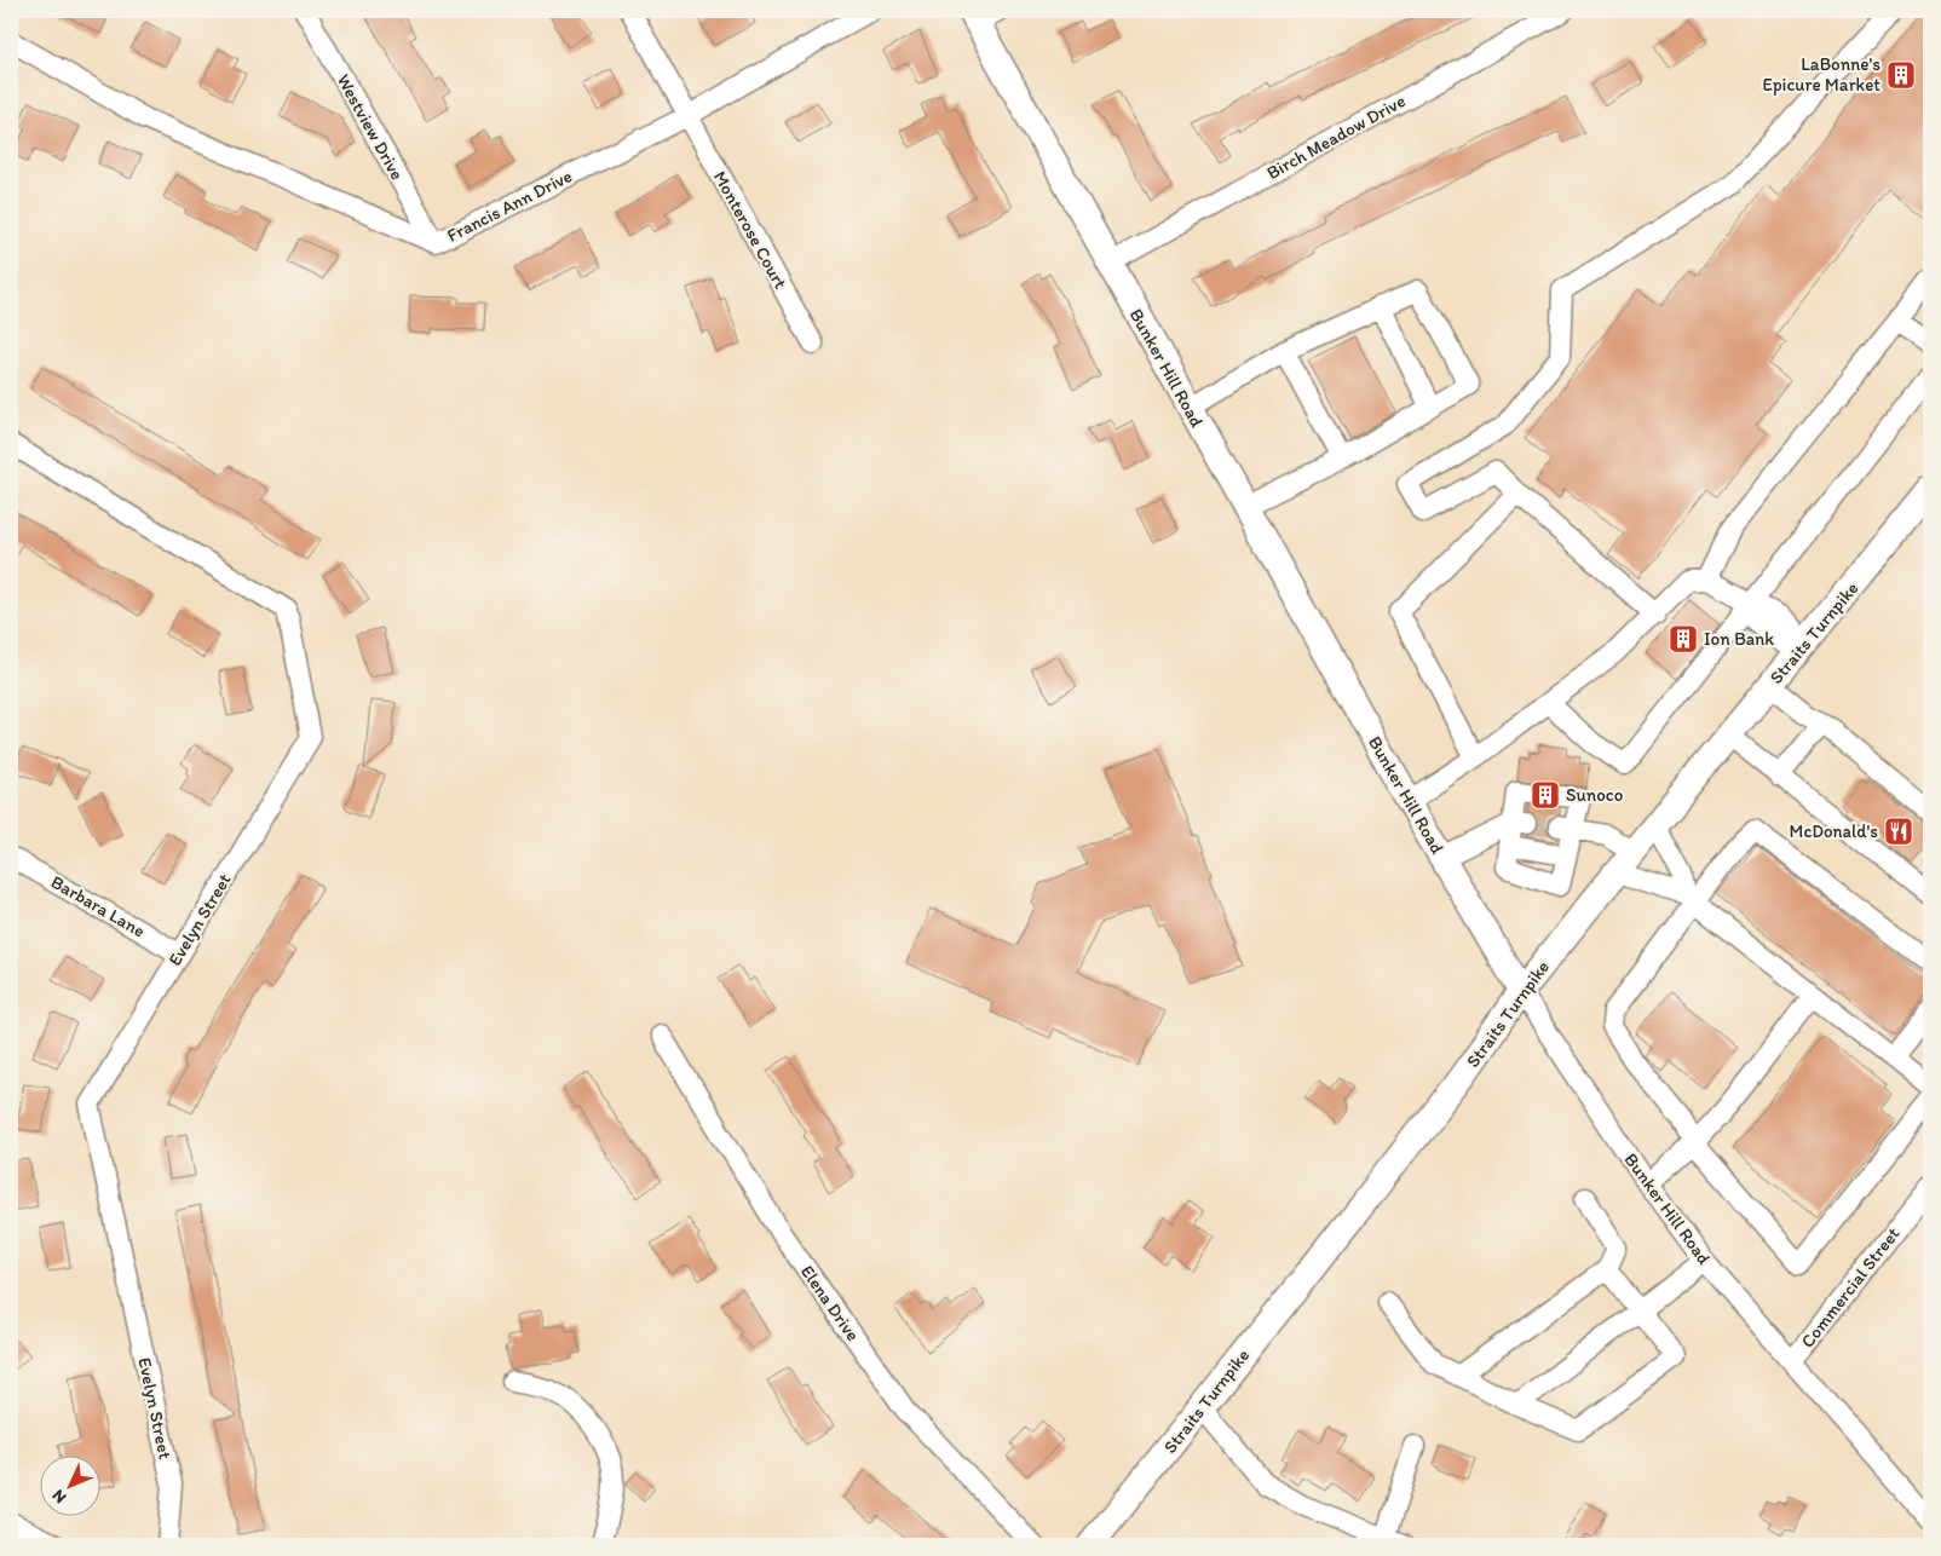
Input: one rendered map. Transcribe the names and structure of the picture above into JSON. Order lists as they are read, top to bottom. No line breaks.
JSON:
{"streets":{"main road":["Bunker Hill Road","Straits Turnpike"],"street":["Westview Drive","Birch Meadow Drive","Francis Ann Drive","Monterose Court","Barbara Lane","Evelyn Street","Commercial Street","Elena Drive"]},"crossings":[["Westview Drive","Francis Ann Drive"],["Birch Meadow Drive","Bunker Hill Road"],["Francis Ann Drive","Monterose Court"],["Bunker Hill Road","Straits Turnpike"],["Bunker Hill Road","Commercial Street"],["Barbara Lane","Evelyn Street"]],"places":{"building":["LaBonne's Epicure Market","Ion Bank","Sunoco"],"restaurant":["McDonald's"]},"north":"bottom left"}
